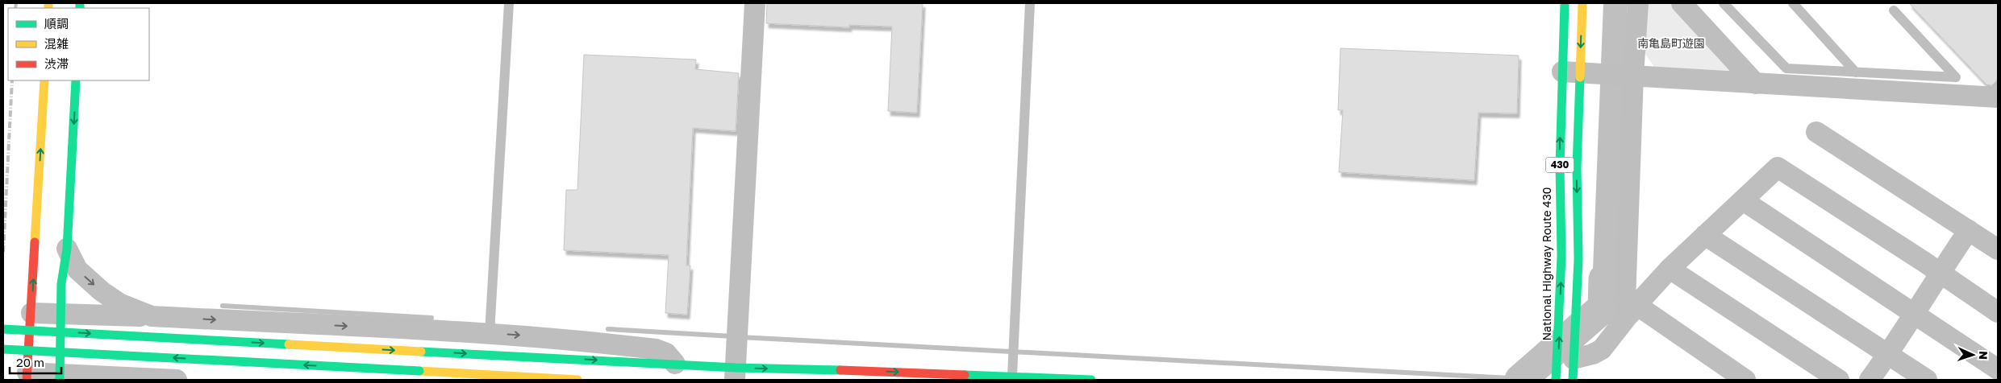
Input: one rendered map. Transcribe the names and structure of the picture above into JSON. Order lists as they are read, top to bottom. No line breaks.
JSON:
{"streets":{"main road":["430","National Highway Route 430"]},"parks":["南亀島町遊園"],"legend":["順調","混雑","渋滞"],"scale_bar":"20 m","north":"right"}
